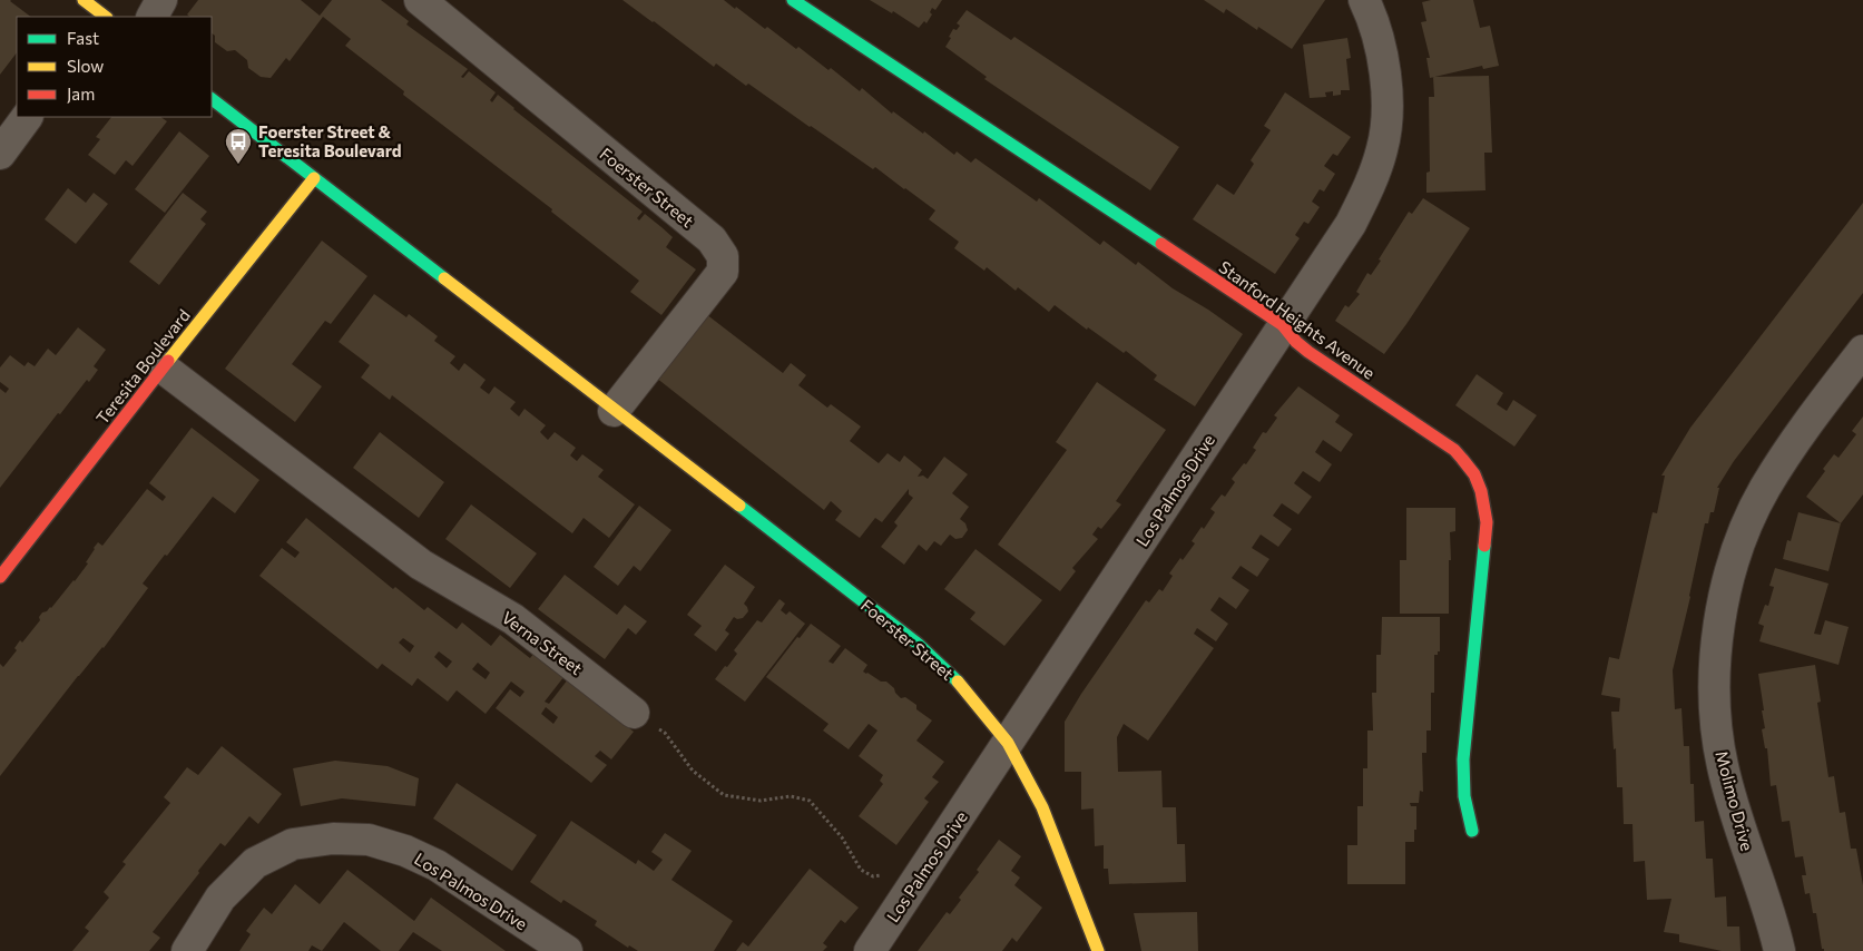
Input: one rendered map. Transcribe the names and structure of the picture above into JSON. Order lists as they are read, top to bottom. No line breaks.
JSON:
{"streets":{"street":["Foerster Street","Stanford Heights Avenue","Teresita Boulevard","Los Palmos Drive","Verna Street","Molimo Drive"]},"crossings":[["Foerster Street","Teresita Boulevard"],["Foerster Street","Los Palmos Drive"],["Stanford Heights Avenue","Los Palmos Drive"],["Teresita Boulevard","Verna Street"]],"places":{"bus stop":["Foerster Street & Teresita Boulevard"]},"legend":["Fast","Slow","Jam"]}
